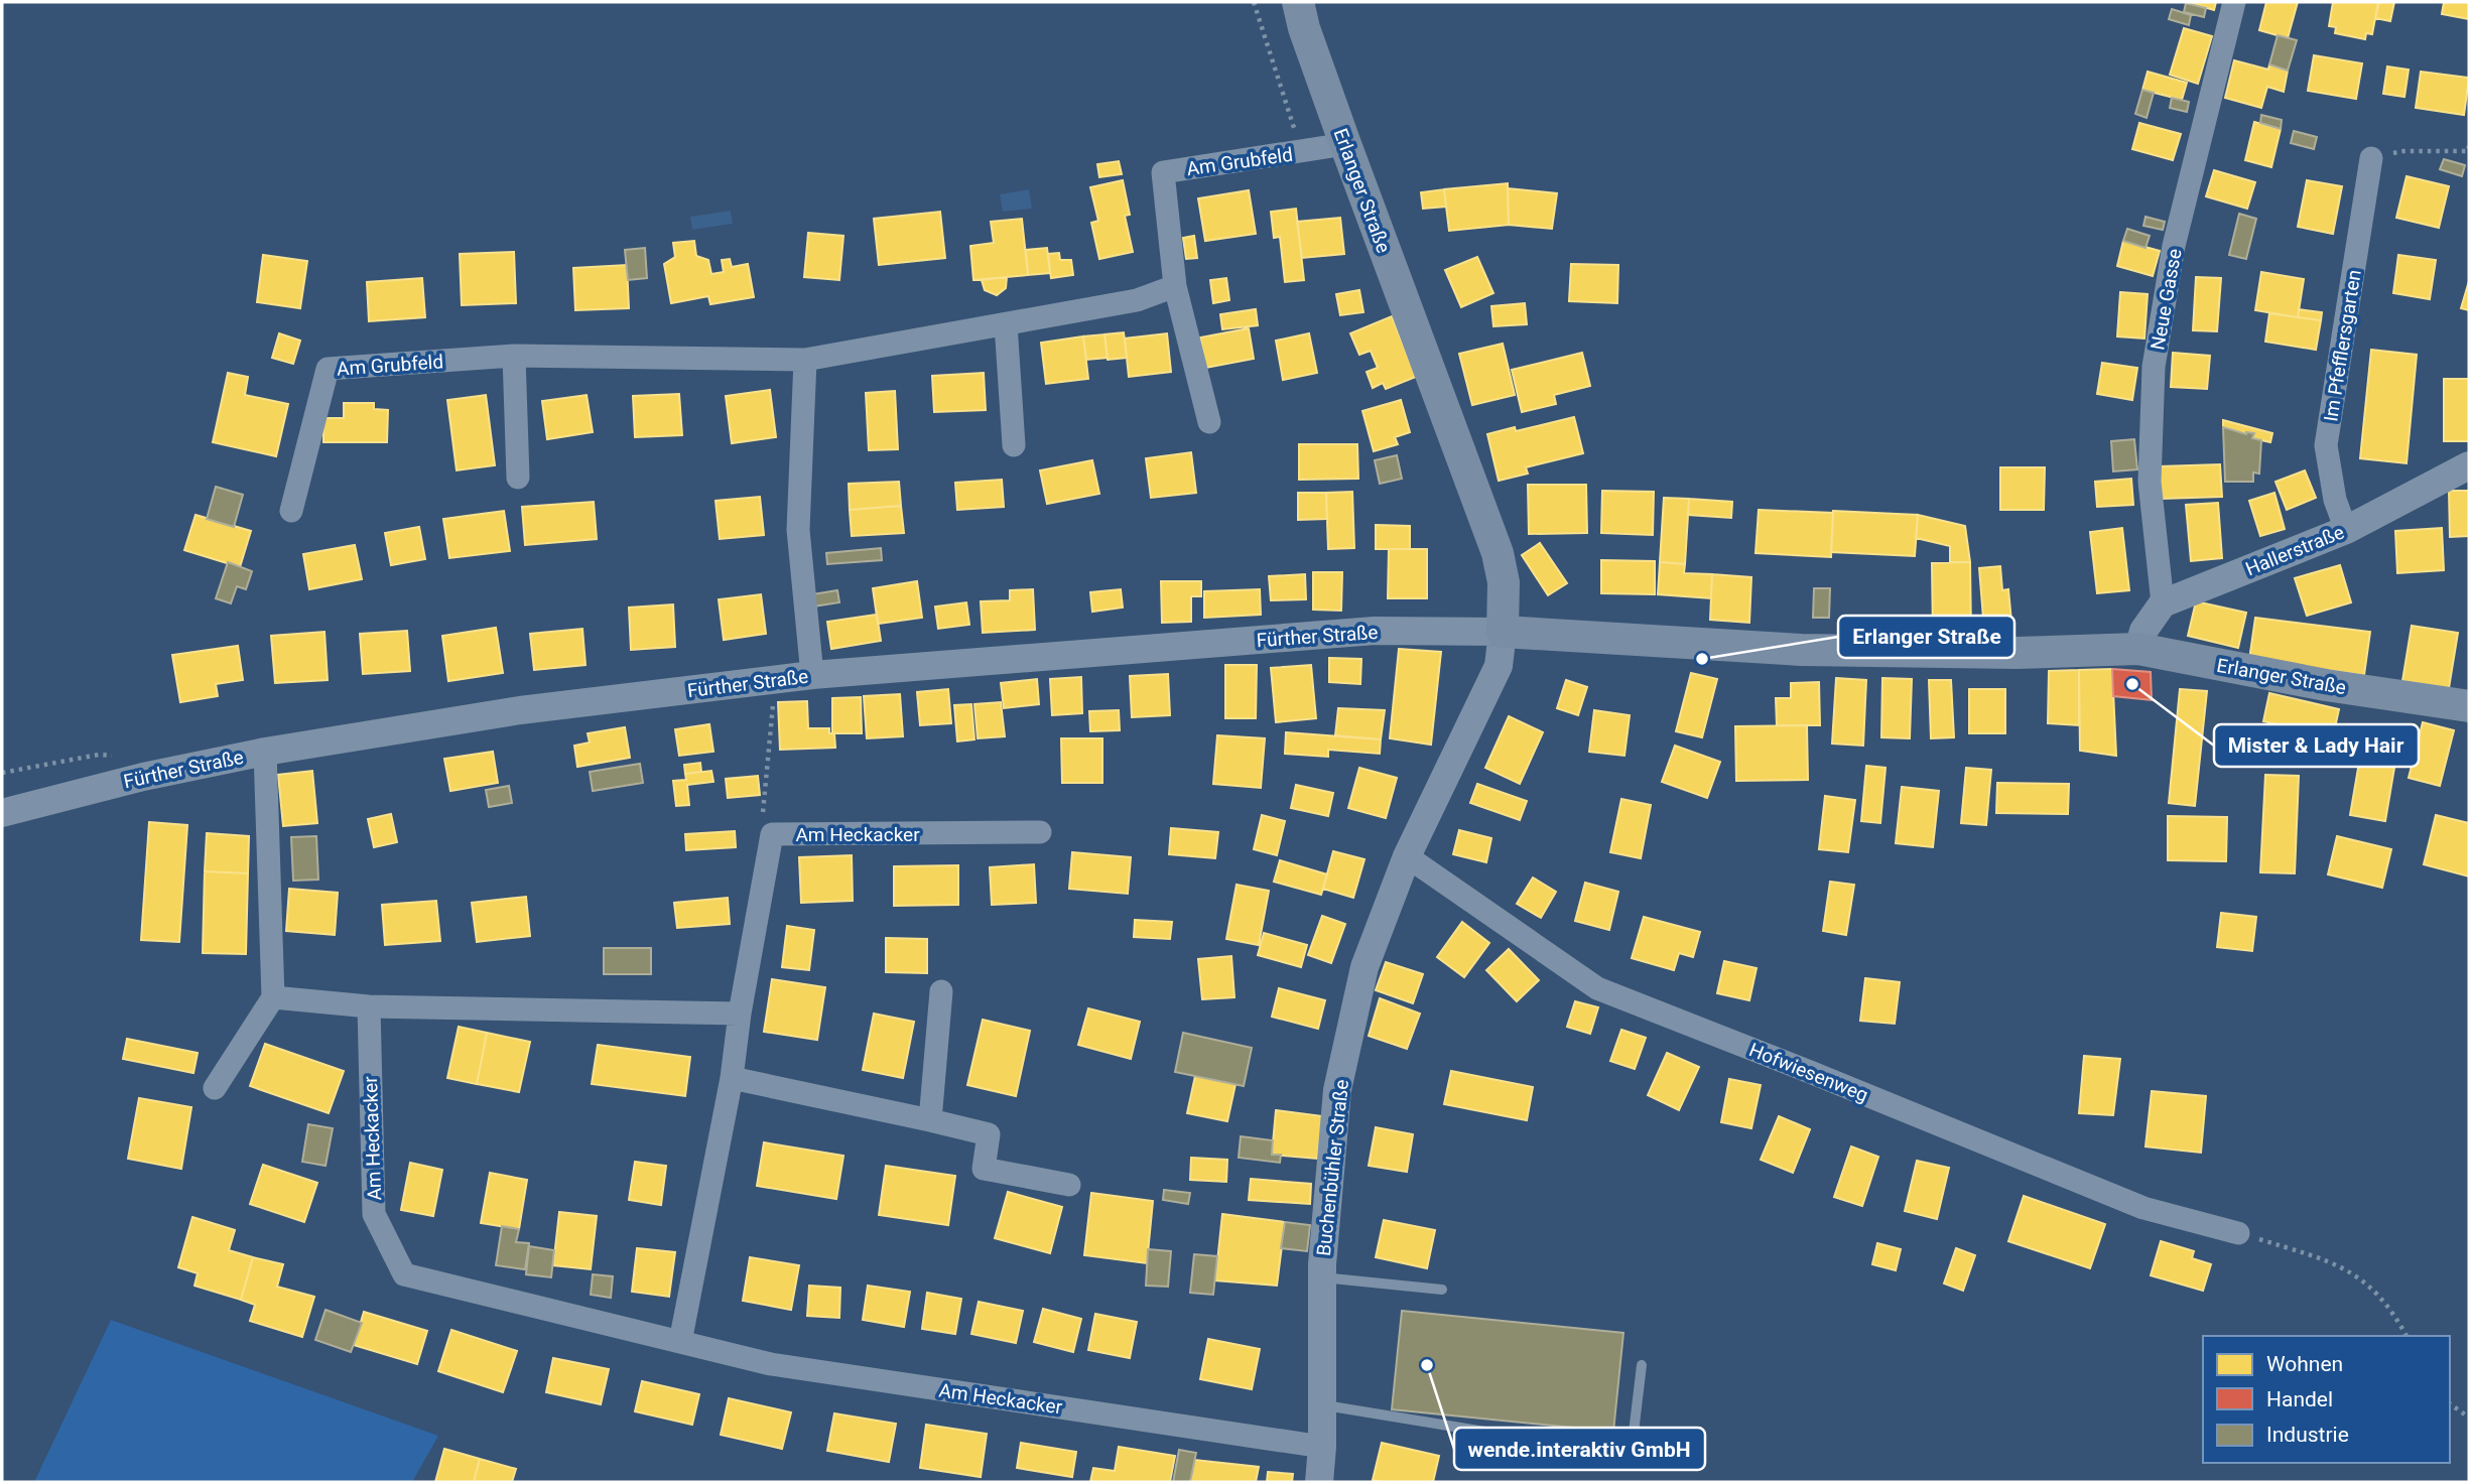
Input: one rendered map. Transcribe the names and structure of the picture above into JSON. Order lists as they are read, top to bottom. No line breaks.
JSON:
{"streets":{"main road":["Erlanger Straße"],"street":["Am Grubfeld","Neue Gasse","Im Pfefflersgarten","Hallerstraße","Fürther Straße","Am Heckacker","Hofwiesenweg","Buchenbühler Straße"]},"crossings":[["Am Grubfeld","Erlanger Straße"],["Erlanger Straße","Fürther Straße"],["Erlanger Straße","Buchenbühler Straße"],["Neue Gasse","Hallerstraße"],["Im Pfefflersgarten","Hallerstraße"],["Fürther Straße","Buchenbühler Straße"],["Am Heckacker","Buchenbühler Straße"],["Hofwiesenweg","Buchenbühler Straße"]],"places":["Erlanger Straße","Mister & Lady Hair","wende.interaktiv GmbH"],"legend":["Wohnen","Handel","Industrie"]}
